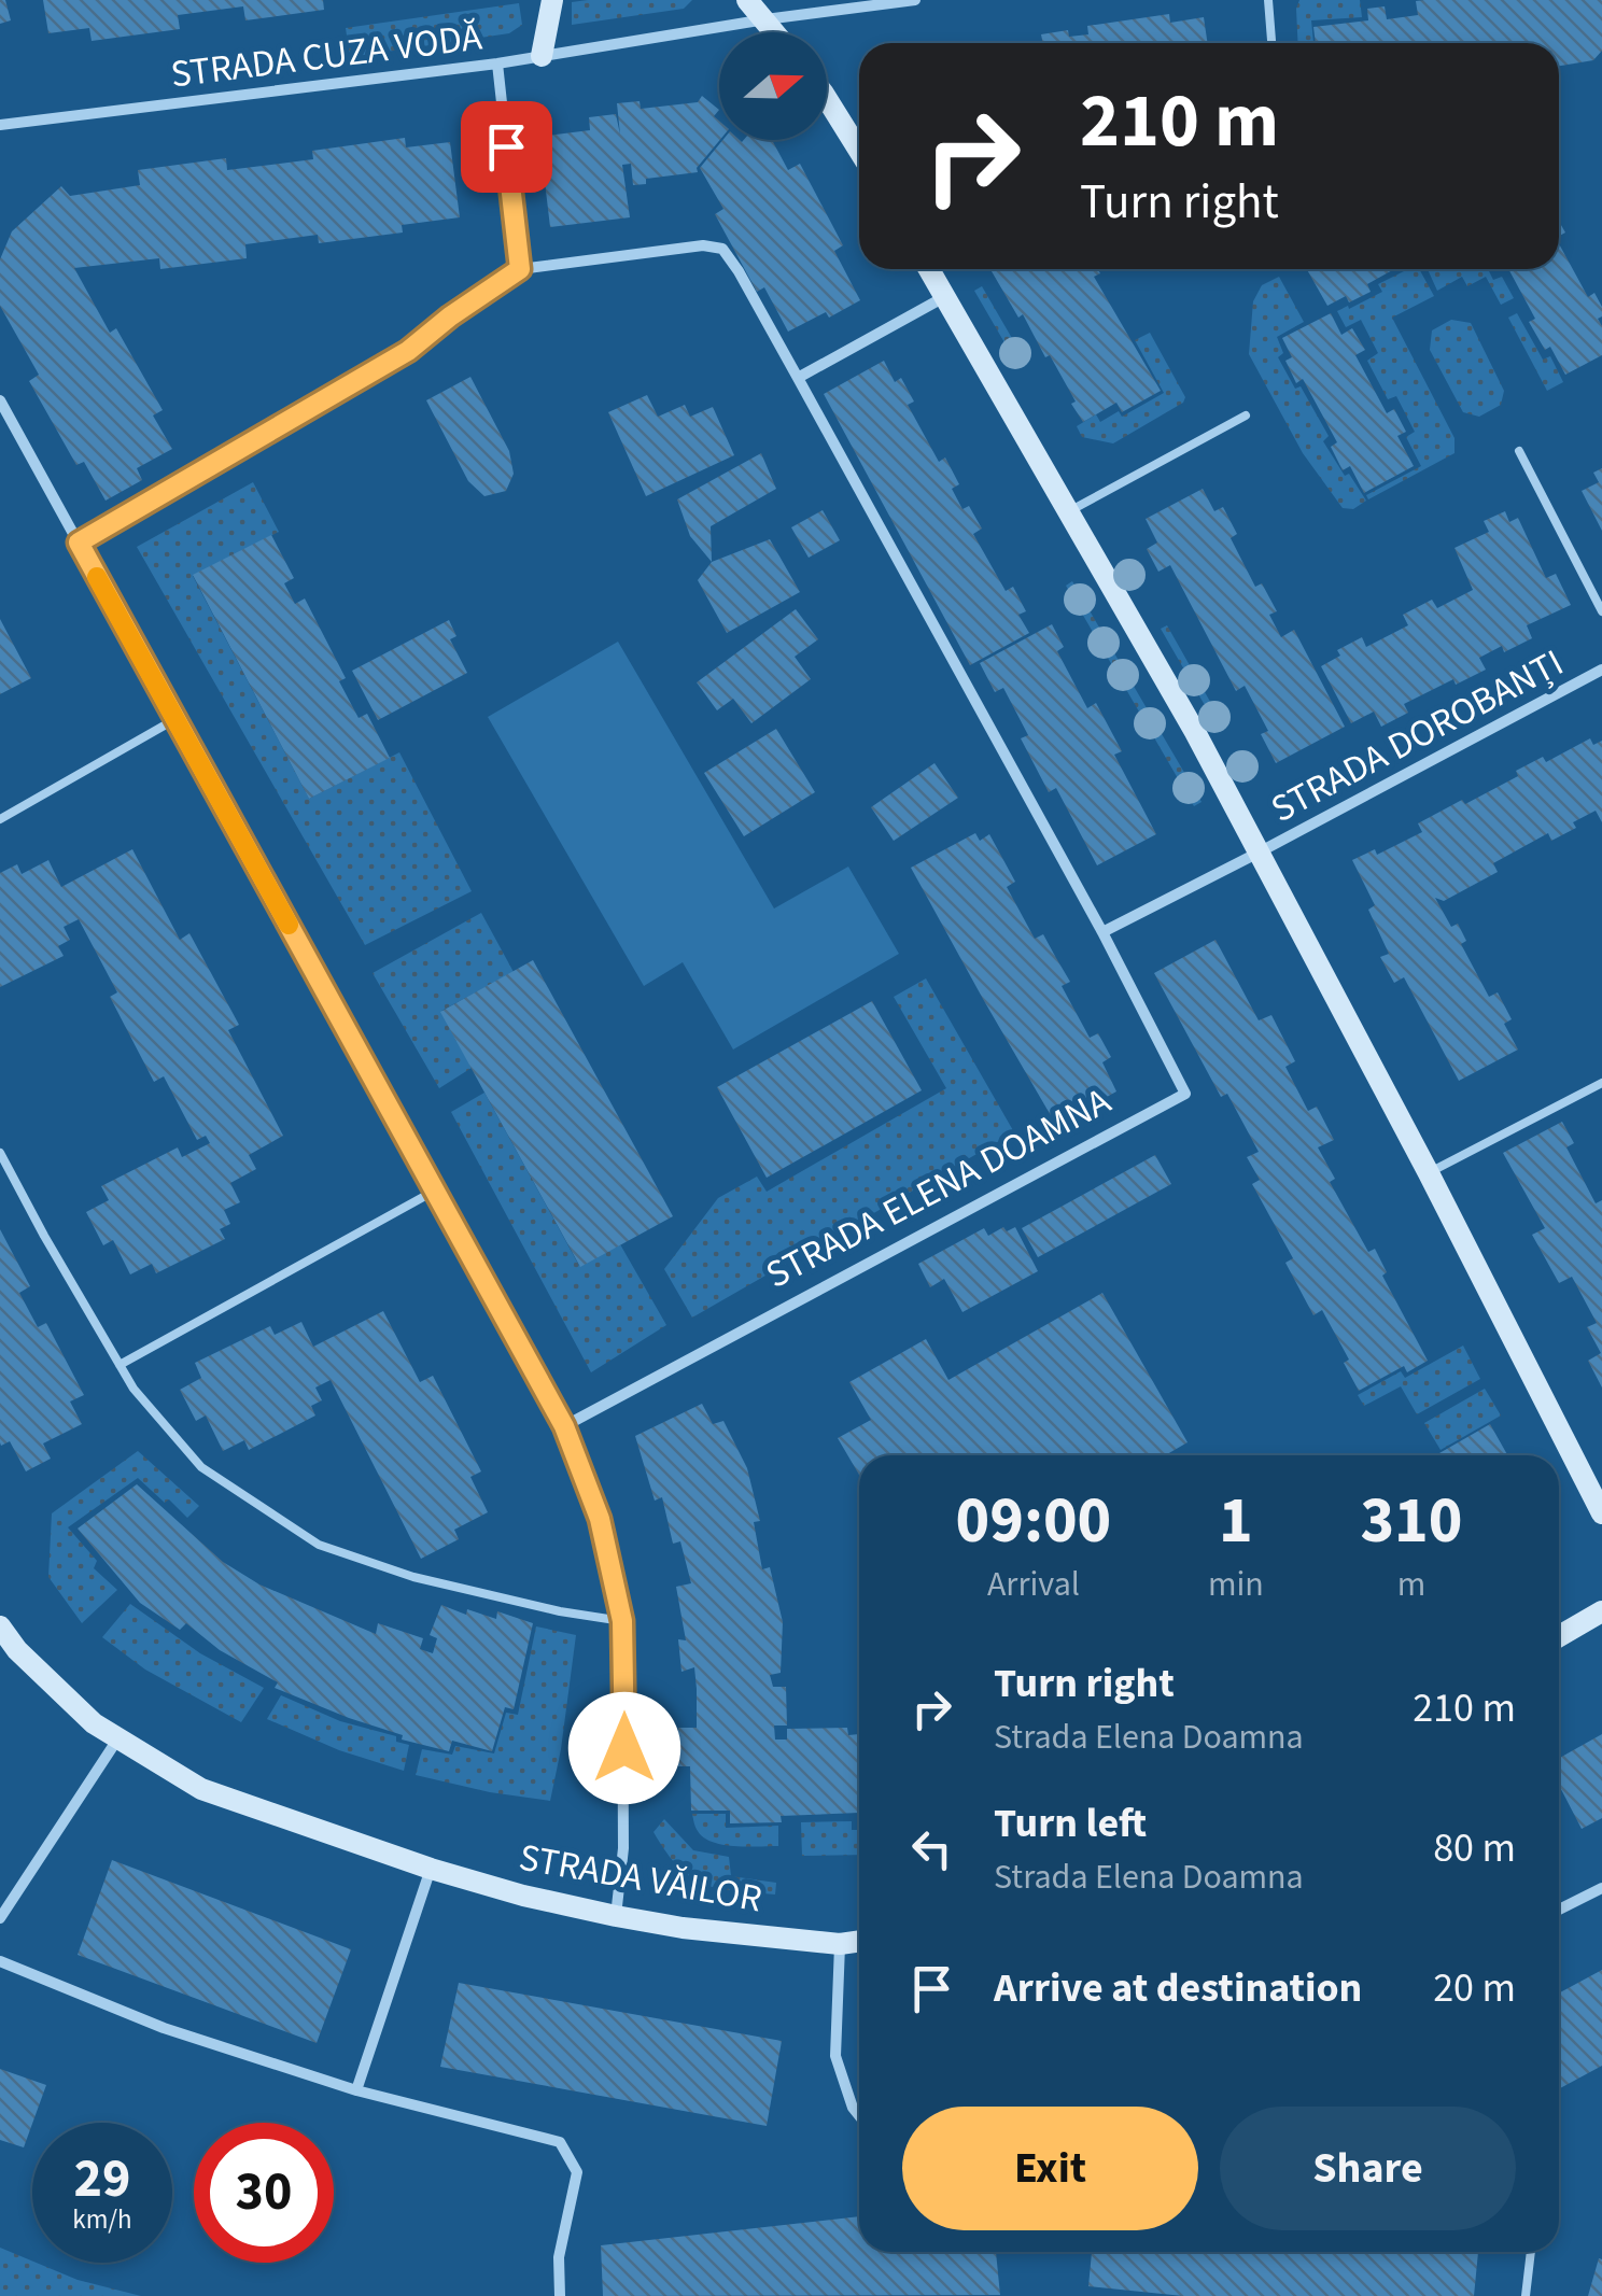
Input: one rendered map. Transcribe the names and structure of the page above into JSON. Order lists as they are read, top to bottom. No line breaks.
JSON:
{"streets":{"street":["STRADA CUZA VODĂ","STRADA DOROBANȚI","STRADA ELENA DOAMNA","STRADA VĂILOR"]},"north":"right","page":{"turn":["210 m","Turn right"],"eta":["09:00","Arrival","1","min","310","m"],"list":[{"name":"Turn right","note":"Strada Elena Doamna","value":"210 m"},{"name":"Turn left","note":"Strada Elena Doamna","value":"80 m"},{"name":"Arrive at destination","value":"20 m"}],"buttons":["Exit","Share"],"speed":"29 km/h","limit":"30"}}
